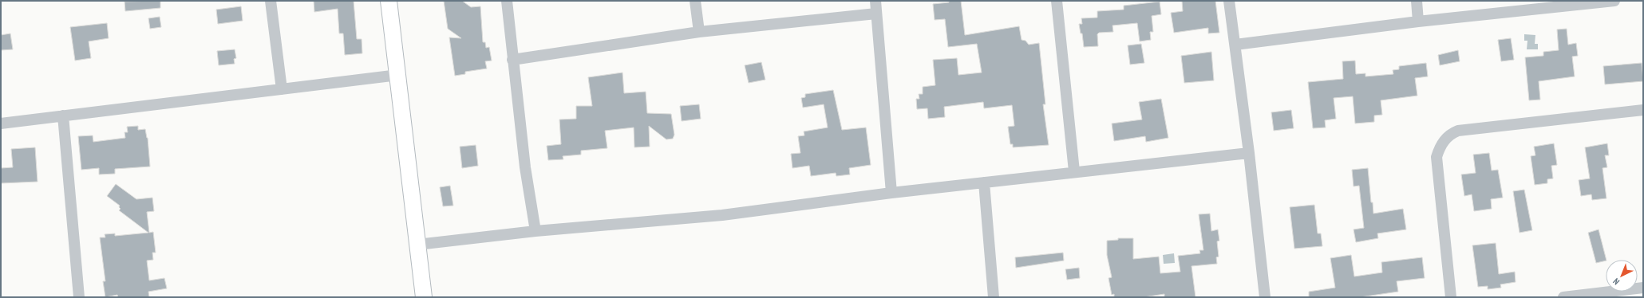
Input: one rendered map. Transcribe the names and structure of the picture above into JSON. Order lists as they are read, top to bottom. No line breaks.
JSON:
{"north":"bottom left"}
